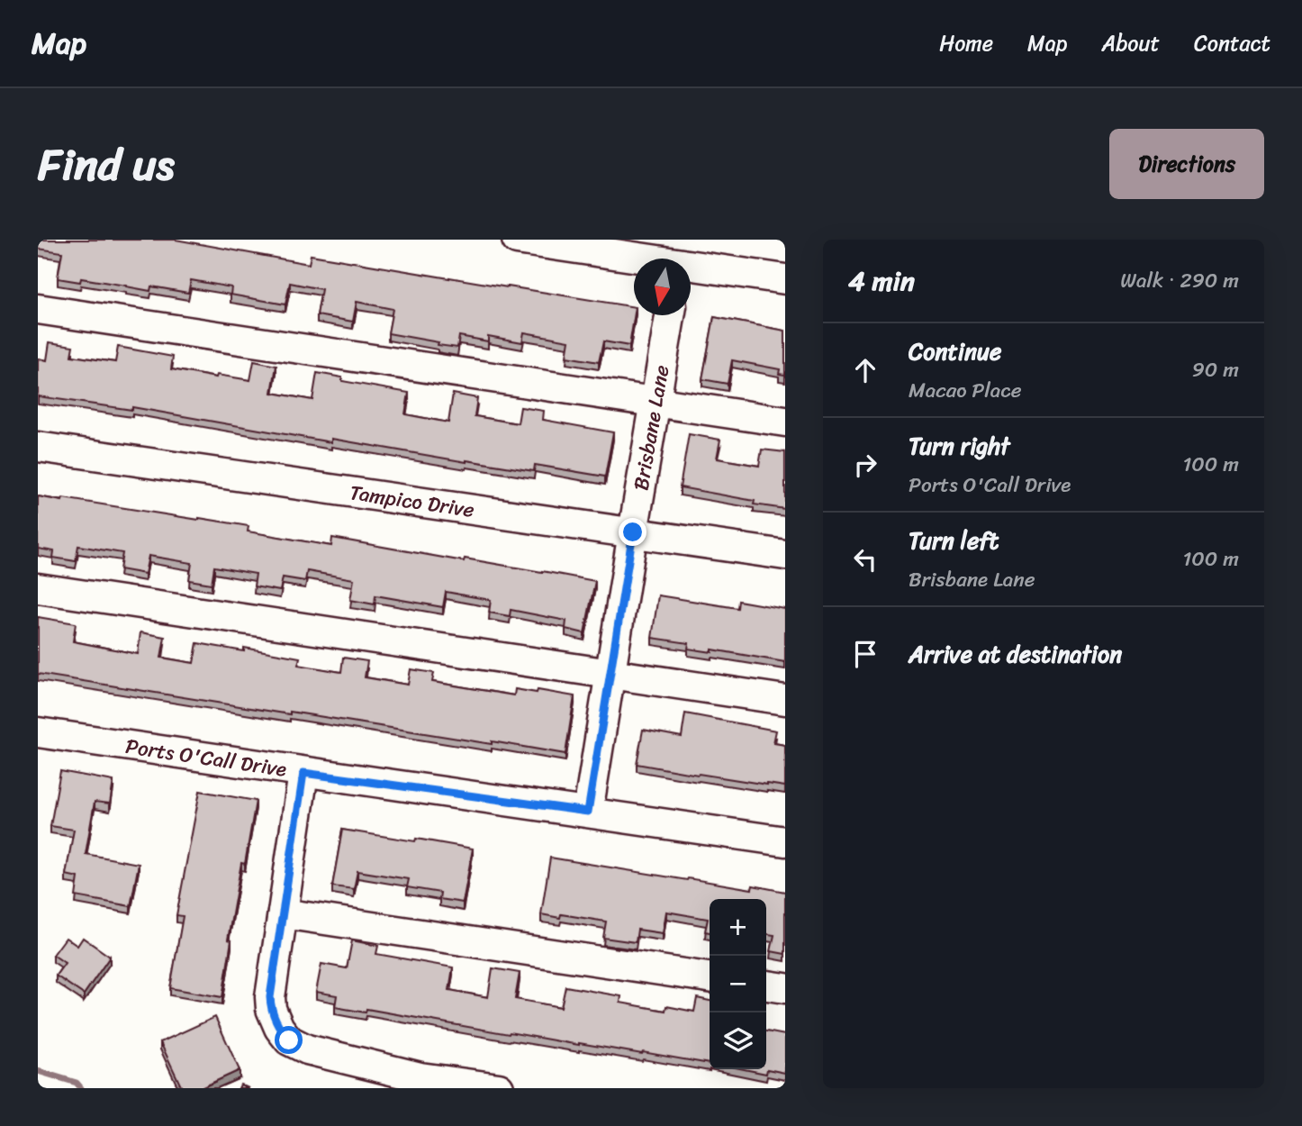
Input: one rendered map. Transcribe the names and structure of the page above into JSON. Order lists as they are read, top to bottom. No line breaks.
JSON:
{"streets":{"street":["Brisbane Lane","Tampico Drive","Ports O'Call Drive"]},"crossings":[["Brisbane Lane","Tampico Drive"],["Brisbane Lane","Ports O'Call Drive"]],"north":"bottom","page":{"header":"Map","nav":["Home","Map","About","Contact"],"title":"Find us","buttons":"Directions","heading":["4 min","Walk · 290 m"],"list":[["Continue","Macao Place","90 m"],["Turn right","Ports O'Call Drive","100 m"],["Turn left","Brisbane Lane","100 m"],"Arrive at destination"],"map_buttons":["+","−"]}}
